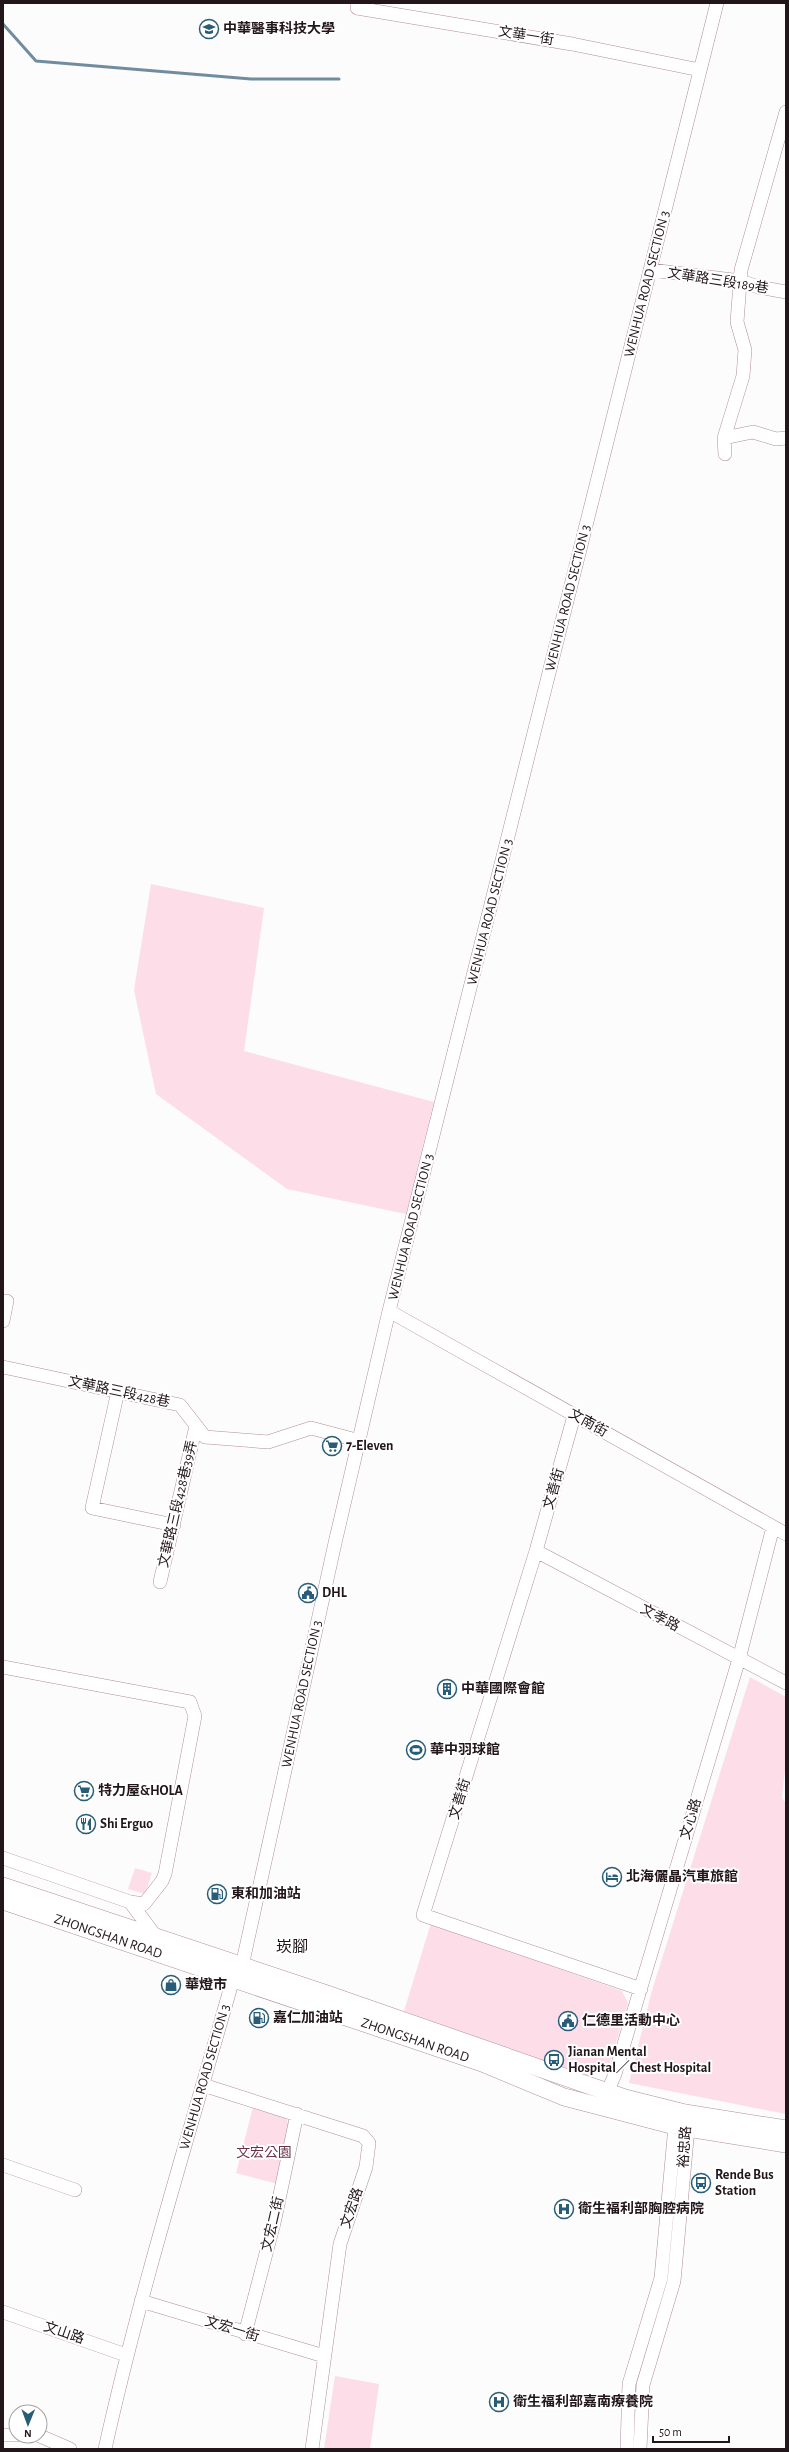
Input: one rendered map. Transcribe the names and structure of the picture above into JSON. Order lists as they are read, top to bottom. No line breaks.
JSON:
{"streets":{"main road":["ZHONGSHAN ROAD"],"street":["文華一街","文華路三段189巷","WENHUA ROAD SECTION 3","文華路三段428巷","文南街","文善街","文華路三段428巷39弄","文孝路","文心路","裕忠路","文宏路","文宏二街","文宏一街","文山路"]},"crossings":[["文華一街","WENHUA ROAD SECTION 3"],["文華路三段189巷","WENHUA ROAD SECTION 3"],["WENHUA ROAD SECTION 3","文華路三段428巷"],["WENHUA ROAD SECTION 3","文南街"],["WENHUA ROAD SECTION 3","ZHONGSHAN ROAD"],["WENHUA ROAD SECTION 3","文宏路"],["WENHUA ROAD SECTION 3","文宏一街"],["WENHUA ROAD SECTION 3","文山路"],["文華路三段428巷","文華路三段428巷39弄"],["文南街","文善街"],["文南街","文心路"],["文善街","文孝路"],["文善街","文心路"],["文孝路","文心路"],["文心路","ZHONGSHAN ROAD"],["ZHONGSHAN ROAD","裕忠路"],["文宏路","文宏二街"],["文宏路","文宏一街"],["文宏二街","文宏一街"]],"districts":["崁腳"],"parks":["文宏公園"],"places":{"school or university":["中華醫事科技大學"],"supermarket":["7-Eleven","特力屋&HOLA"],"public building":["DHL","仁德里活動中心"],"building":["中華國際會館"],"sports":["華中羽球館"],"restaurant":["Shi Erguo"],"hotel":["北海儷晶汽車旅館"],"fuel station":["東和加油站","嘉仁加油站"],"shop":["華燈市"],"bus stop":["Jianan Mental Hospital／Chest Hospital","Rende Bus Station"],"hospital":["衛生福利部胸腔病院","衛生福利部嘉南療養院"]},"scale_bar":"50 m","north":"bottom"}
